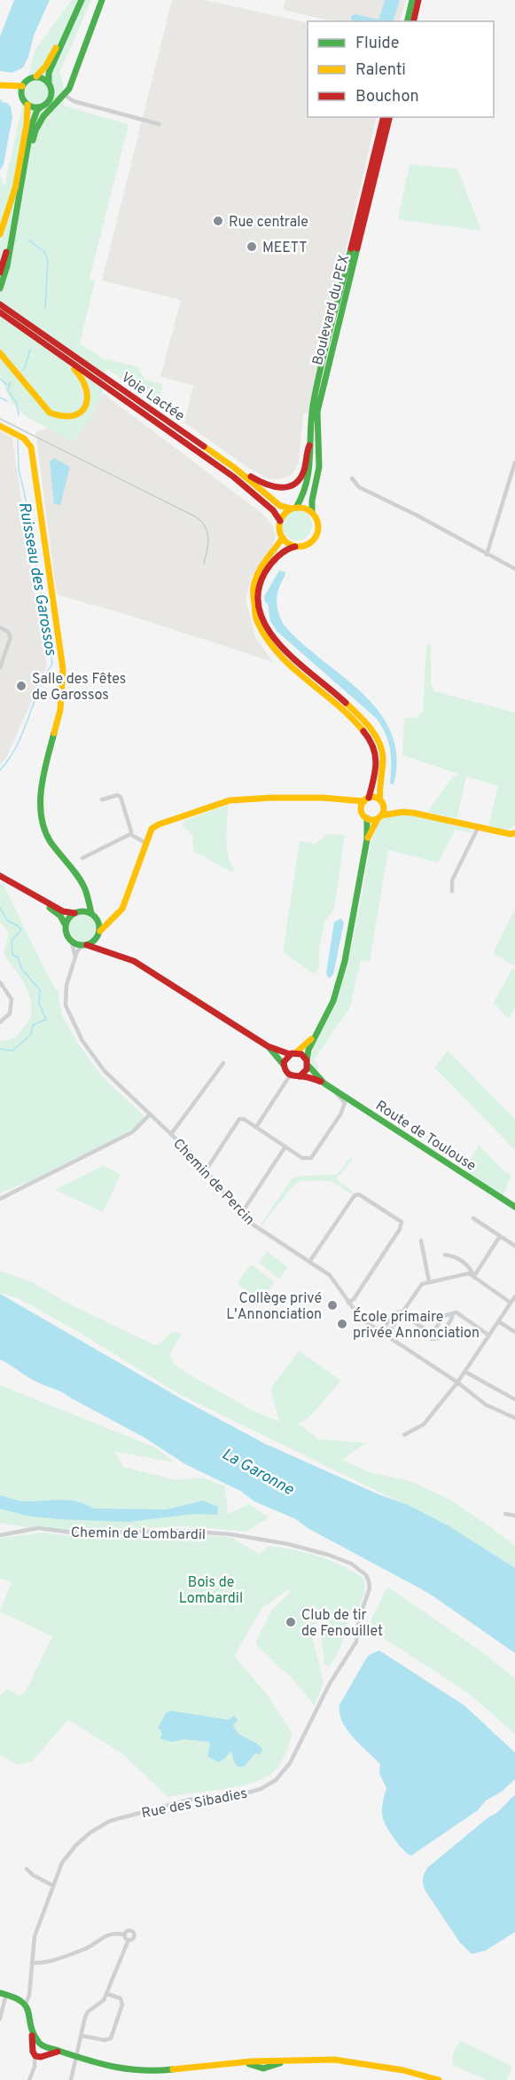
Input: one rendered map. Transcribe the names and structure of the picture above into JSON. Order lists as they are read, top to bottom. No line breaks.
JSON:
{"streets":{"main road":["Boulevard du PEX","Voie Lactée","Route de Toulouse"],"street":["Chemin de Percin","Chemin de Lombardil","Rue des Sibadies"]},"crossings":[["Boulevard du PEX","Voie Lactée"],["Chemin de Lombardil","Rue des Sibadies"]],"water":["Ruisseau des Garossos","La Garonne"],"parks":["Bois de Lombardil"],"places":["Rue centrale","MEETT","Salle des Fêtes de Garossos","Collège privé L'Annonciation","École primaire privée Annonciation","Club de tir de Fenouillet"],"legend":["Fluide","Ralenti","Bouchon"]}
